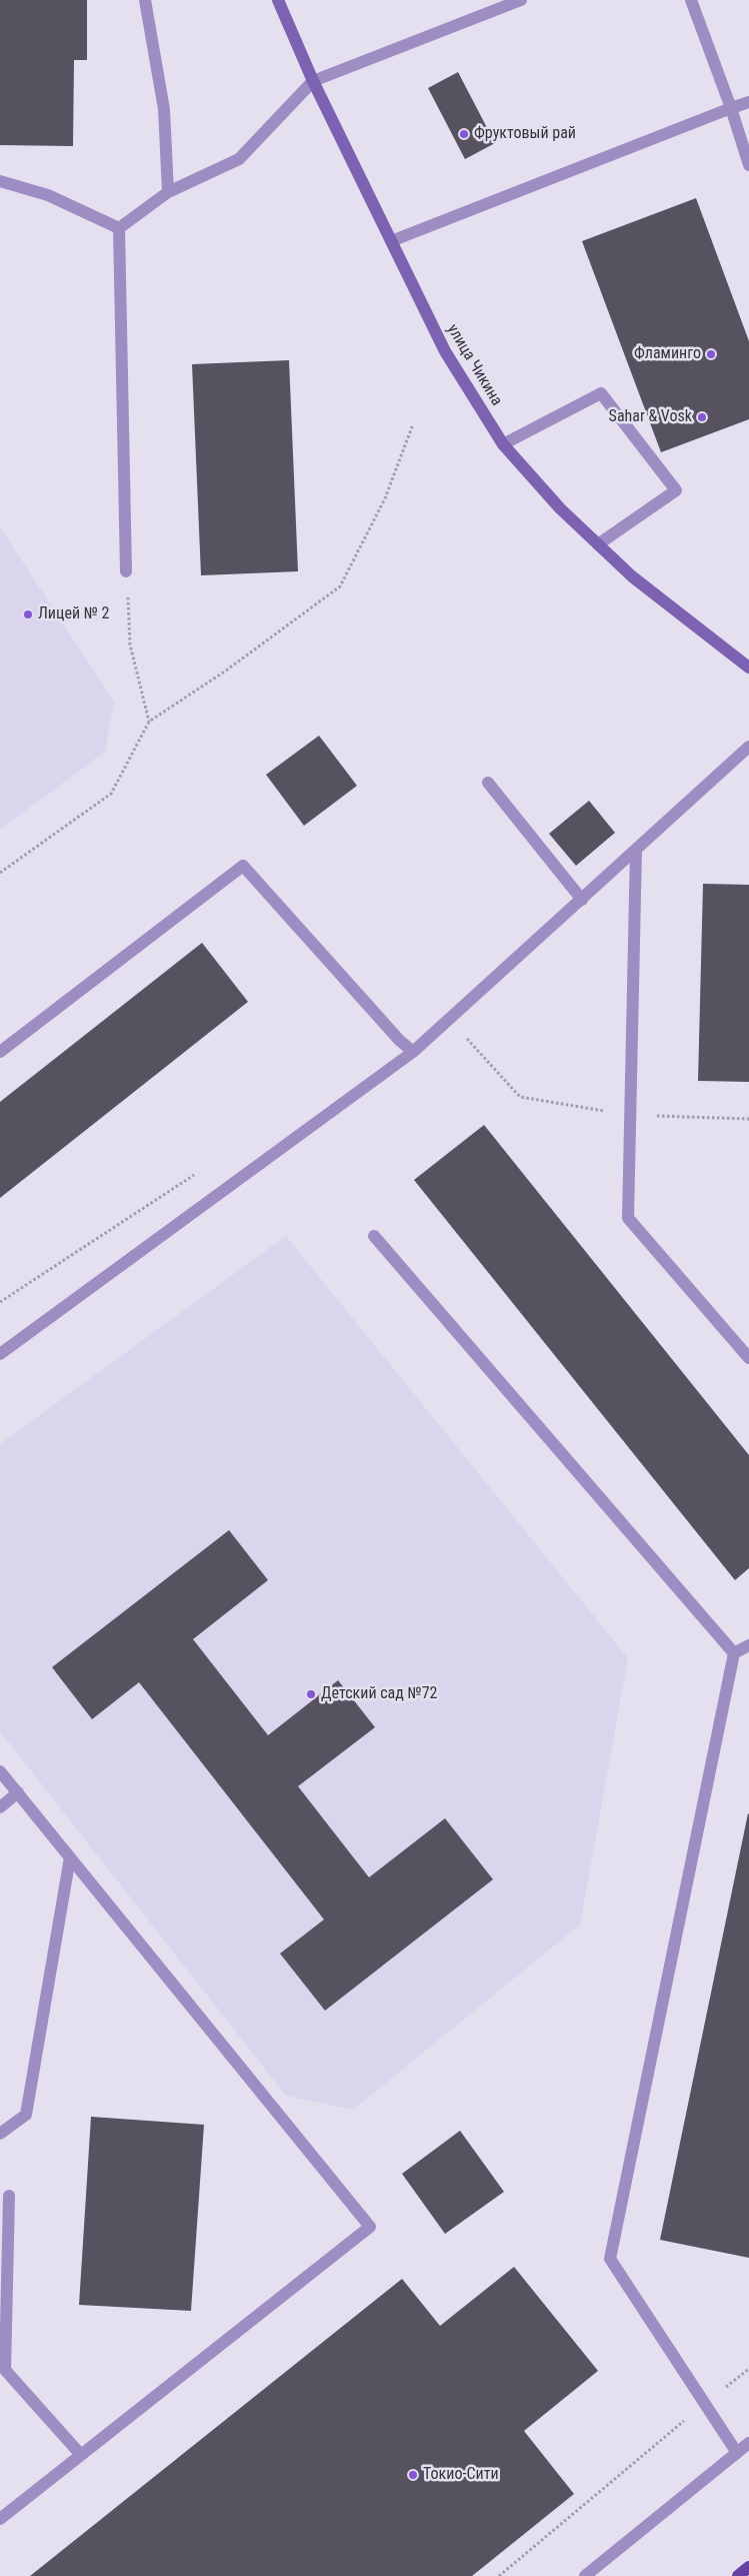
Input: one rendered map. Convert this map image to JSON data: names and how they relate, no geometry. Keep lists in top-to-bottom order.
{
  "streets": {
    "street": ["улица Чикина"]
  },
  "places": [
    "Фруктовый рай",
    "Фламинго",
    "Sahar & Vosk",
    "Лицей № 2",
    "Детский сад №72",
    "Токио-Сити"
  ]
}
